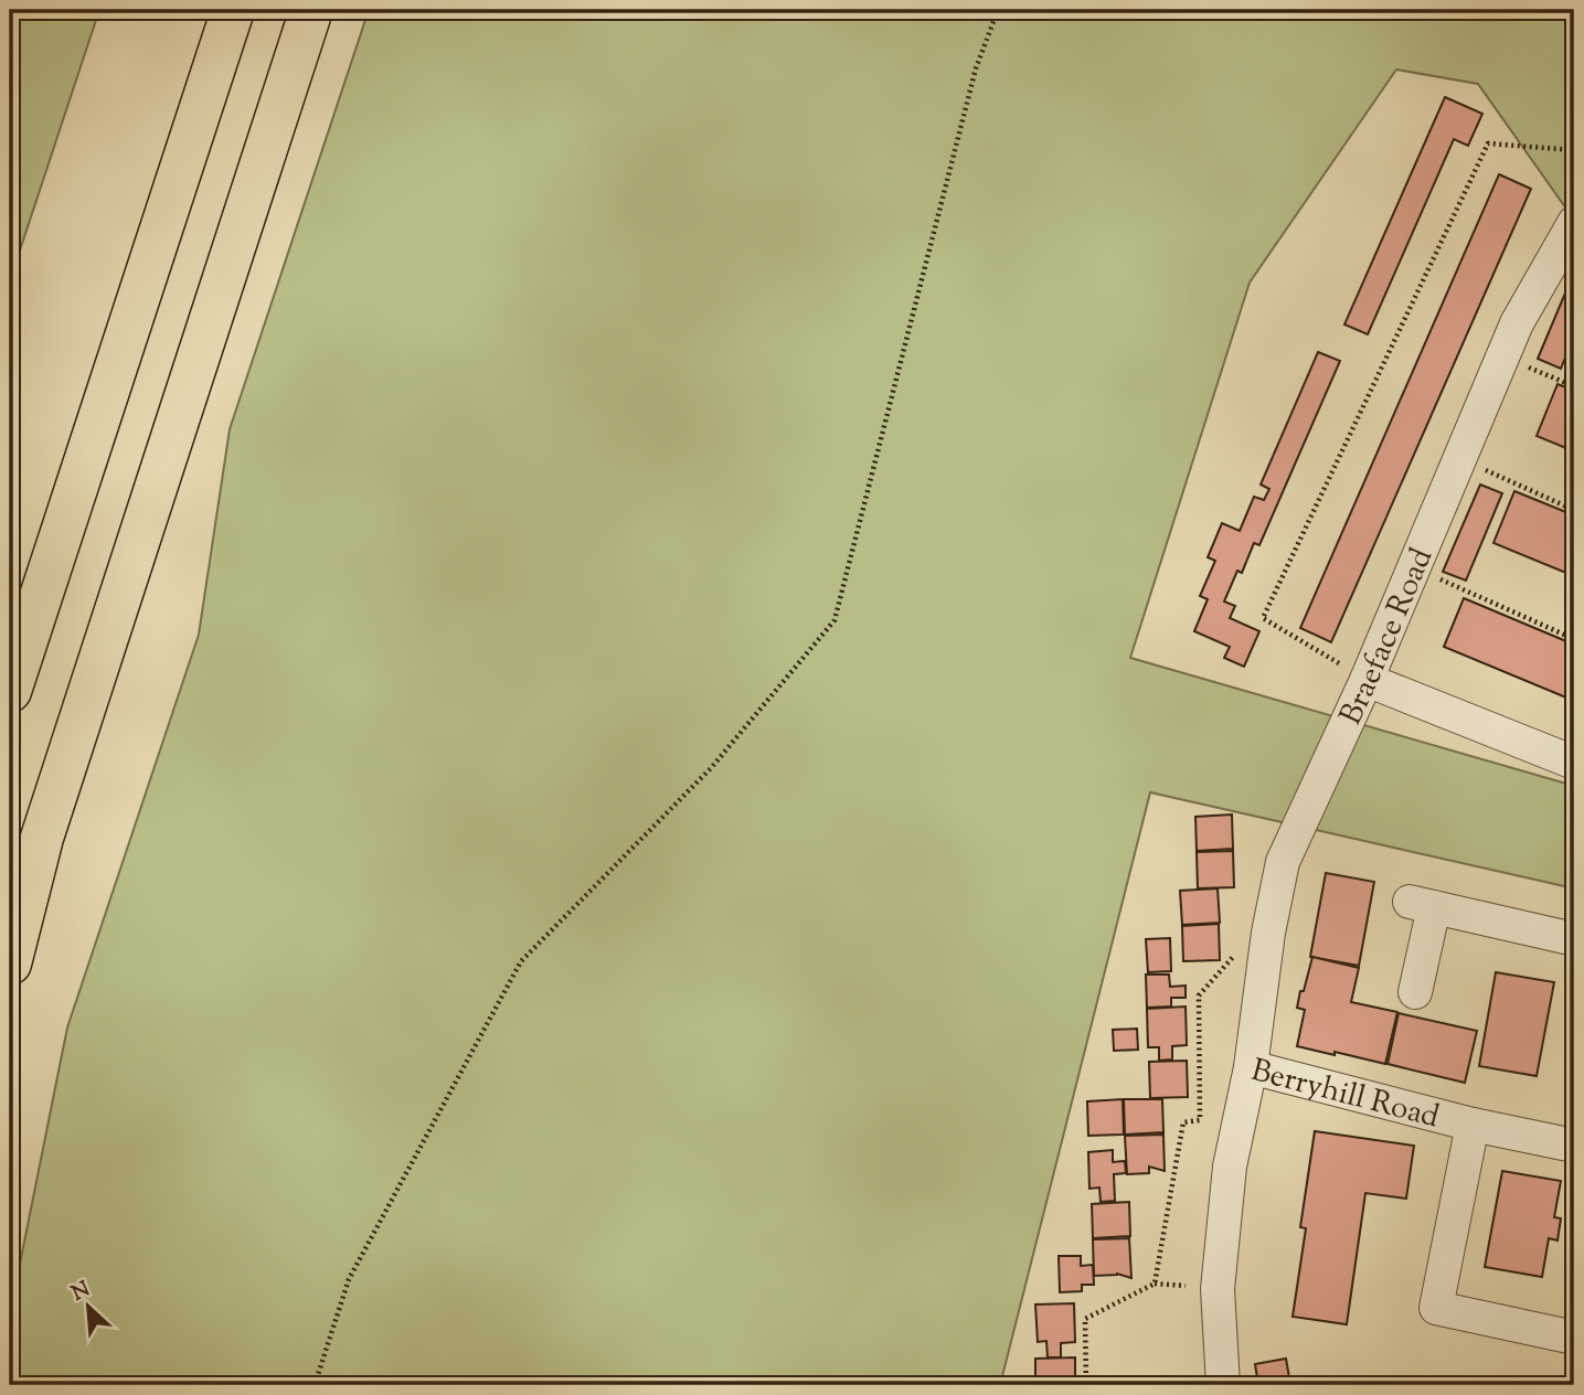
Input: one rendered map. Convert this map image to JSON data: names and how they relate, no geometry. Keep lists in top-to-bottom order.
{
  "streets": {
    "street": ["Braeface Road", "Berryhill Road"]
  },
  "crossings": [
    ["Braeface Road", "Berryhill Road"]
  ],
  "north": "top left"
}
